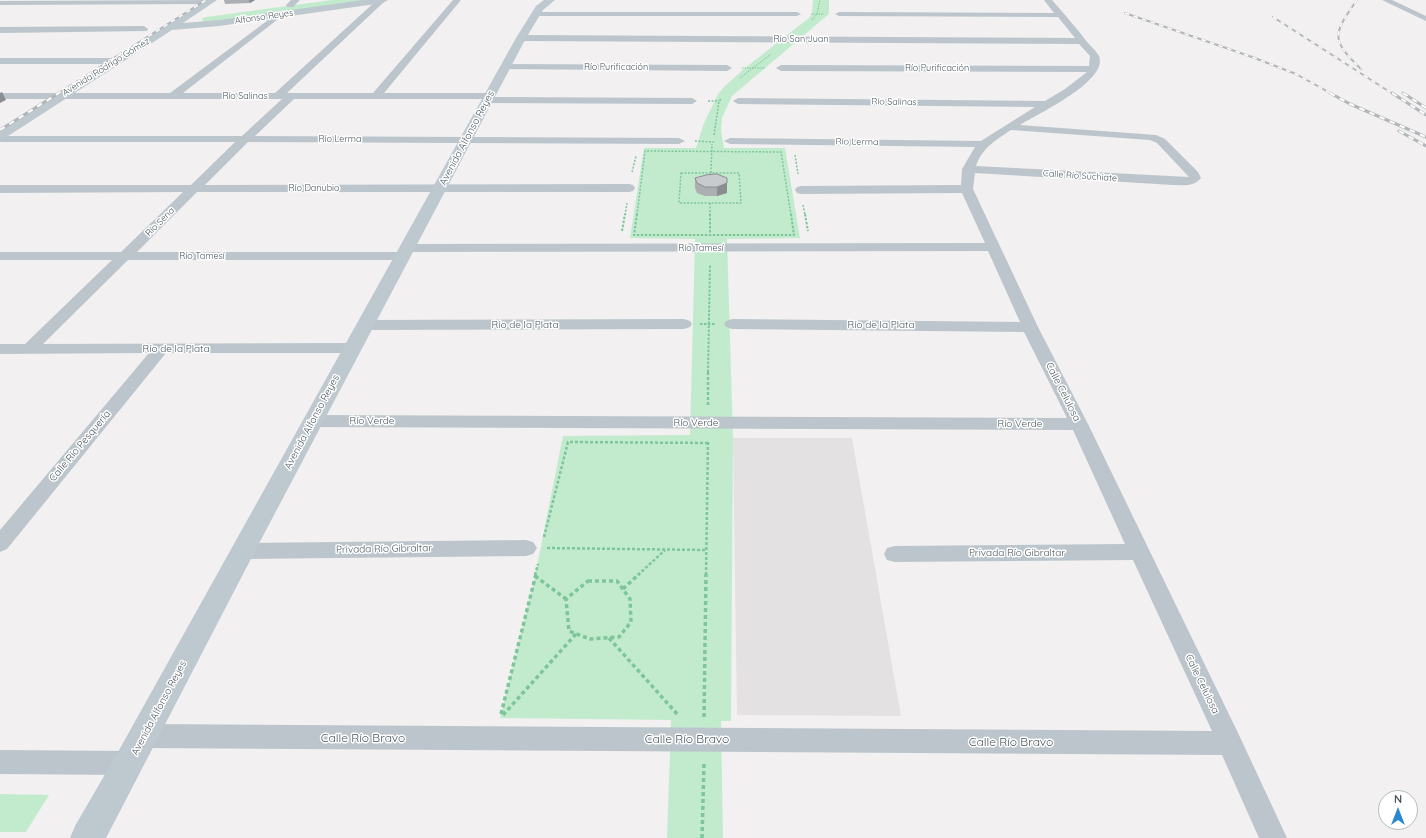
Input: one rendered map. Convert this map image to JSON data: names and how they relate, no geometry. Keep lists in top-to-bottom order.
{
  "streets": {
    "street": [
      "Alfonso Reyes",
      "Río San Juan",
      "Avenida Rodrigo Gómez",
      "Río Purificación",
      "Río Salinas",
      "Avenida Alfonso Reyes",
      "Río Lerma",
      "Calle Río Suchiate",
      "Río Danubio",
      "Río Sena",
      "Río Tamesí",
      "Río de la Plata",
      "Calle Celulosa",
      "Río Verde",
      "Calle Río Pesquería",
      "Privada Río Gibraltar",
      "Calle Río Bravo"
    ]
  },
  "crossings": [
    ["Alfonso Reyes", "Avenida Rodrigo Gómez"],
    ["Alfonso Reyes", "Río Sena"],
    ["Río San Juan", "Avenida Alfonso Reyes"],
    ["Avenida Rodrigo Gómez", "Río Salinas"],
    ["Río Purificación", "Avenida Alfonso Reyes"],
    ["Río Purificación", "Calle Celulosa"],
    ["Río Salinas", "Avenida Alfonso Reyes"],
    ["Río Salinas", "Río Sena"],
    ["Río Salinas", "Calle Celulosa"],
    ["Avenida Alfonso Reyes", "Río Lerma"],
    ["Avenida Alfonso Reyes", "Río Danubio"],
    ["Avenida Alfonso Reyes", "Río Tamesí"],
    ["Avenida Alfonso Reyes", "Río de la Plata"],
    ["Avenida Alfonso Reyes", "Río Verde"],
    ["Avenida Alfonso Reyes", "Privada Río Gibraltar"],
    ["Avenida Alfonso Reyes", "Calle Río Bravo"],
    ["Río Lerma", "Río Sena"],
    ["Río Lerma", "Calle Celulosa"],
    ["Calle Río Suchiate", "Calle Celulosa"],
    ["Río Danubio", "Río Sena"],
    ["Río Sena", "Río Tamesí"],
    ["Río Sena", "Río de la Plata"],
    ["Río Tamesí", "Calle Celulosa"],
    ["Río de la Plata", "Calle Celulosa"],
    ["Río de la Plata", "Calle Río Pesquería"],
    ["Calle Celulosa", "Río Verde"],
    ["Calle Celulosa", "Privada Río Gibraltar"],
    ["Calle Celulosa", "Calle Río Bravo"]
  ],
  "north": "top"
}
